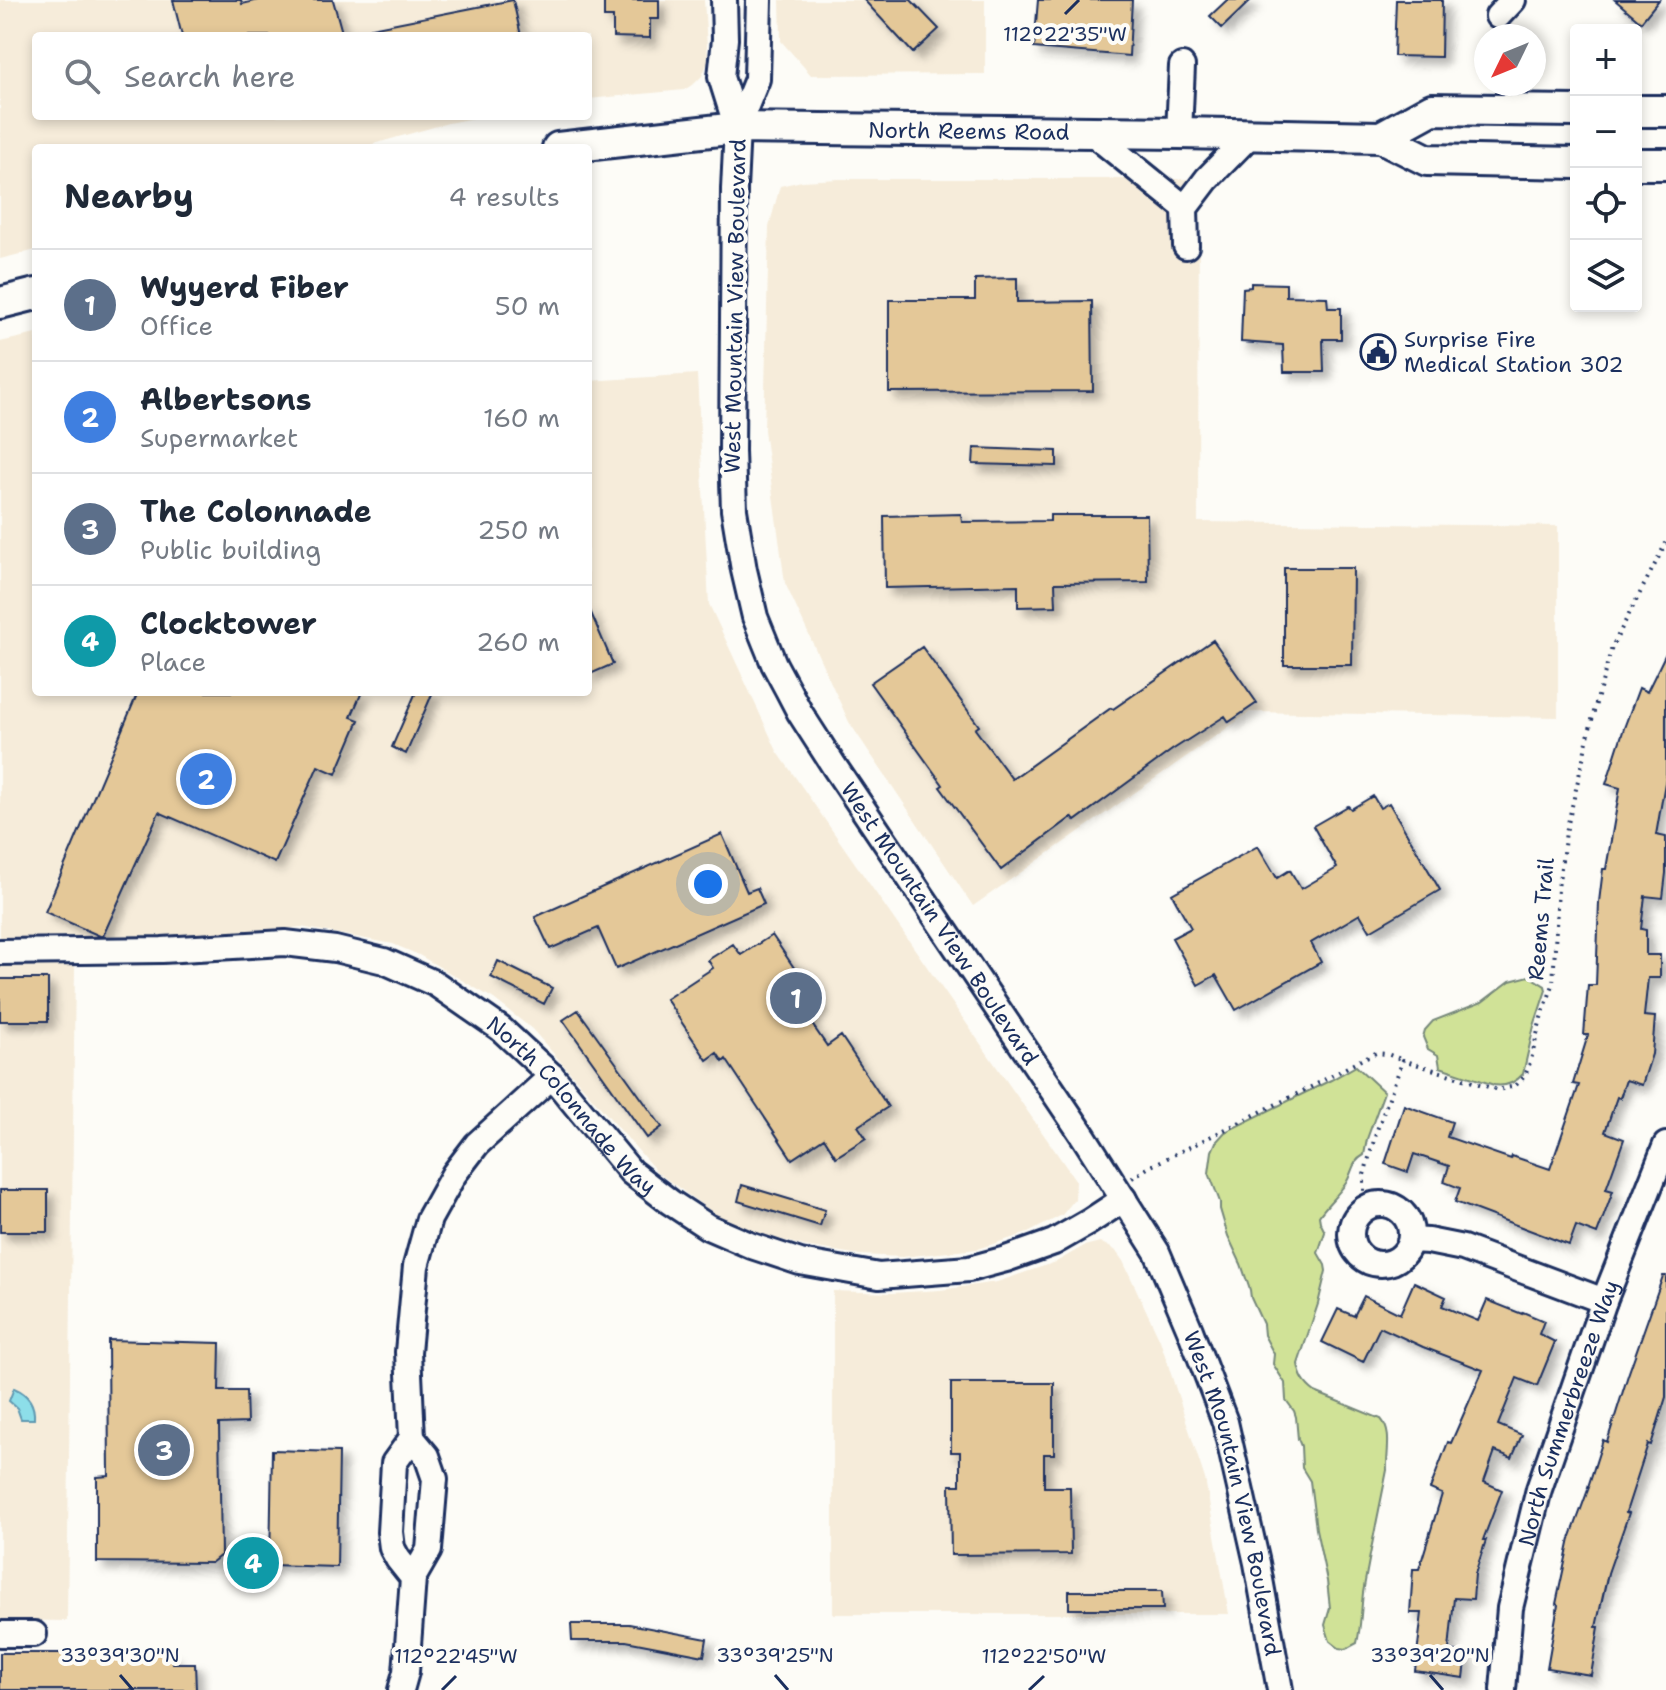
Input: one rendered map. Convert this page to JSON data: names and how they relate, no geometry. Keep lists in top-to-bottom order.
{
  "streets": {
    "main road": ["North Reems Road"],
    "street": ["West Mountain View Boulevard", "North Colonnade Way", "North Summerbreeze Way"],
    "path": ["Reems Trail"]
  },
  "crossings": [
    ["North Reems Road", "West Mountain View Boulevard"],
    ["West Mountain View Boulevard", "Reems Trail"],
    ["West Mountain View Boulevard", "North Colonnade Way"],
    ["Reems Trail", "North Colonnade Way"]
  ],
  "places": {
    "public building": ["Surprise Fire Medical Station 302"]
  },
  "north": "bottom left",
  "page": {
    "map_buttons": ["+", "−"],
    "search": "Search here",
    "heading": ["Nearby", "4 results"],
    "list": [
      {
        "mark": "1",
        "name": "Wyyerd Fiber",
        "note": "Office",
        "value": "50 m"
      },
      {
        "mark": "2",
        "name": "Albertsons",
        "note": "Supermarket",
        "value": "160 m"
      },
      {
        "mark": "3",
        "name": "The Colonnade",
        "note": "Public building",
        "value": "250 m"
      },
      {
        "mark": "4",
        "name": "Clocktower",
        "note": "Place",
        "value": "260 m"
      }
    ],
    "pins": [
      "2",
      "1",
      "3",
      "4"
    ]
  },
  "coordinates": [
    "112°22'35\"W",
    "33°39'30\"N",
    "33°39'25\"N",
    "33°39'20\"N",
    "112°22'45\"W",
    "112°22'50\"W"
  ]
}
